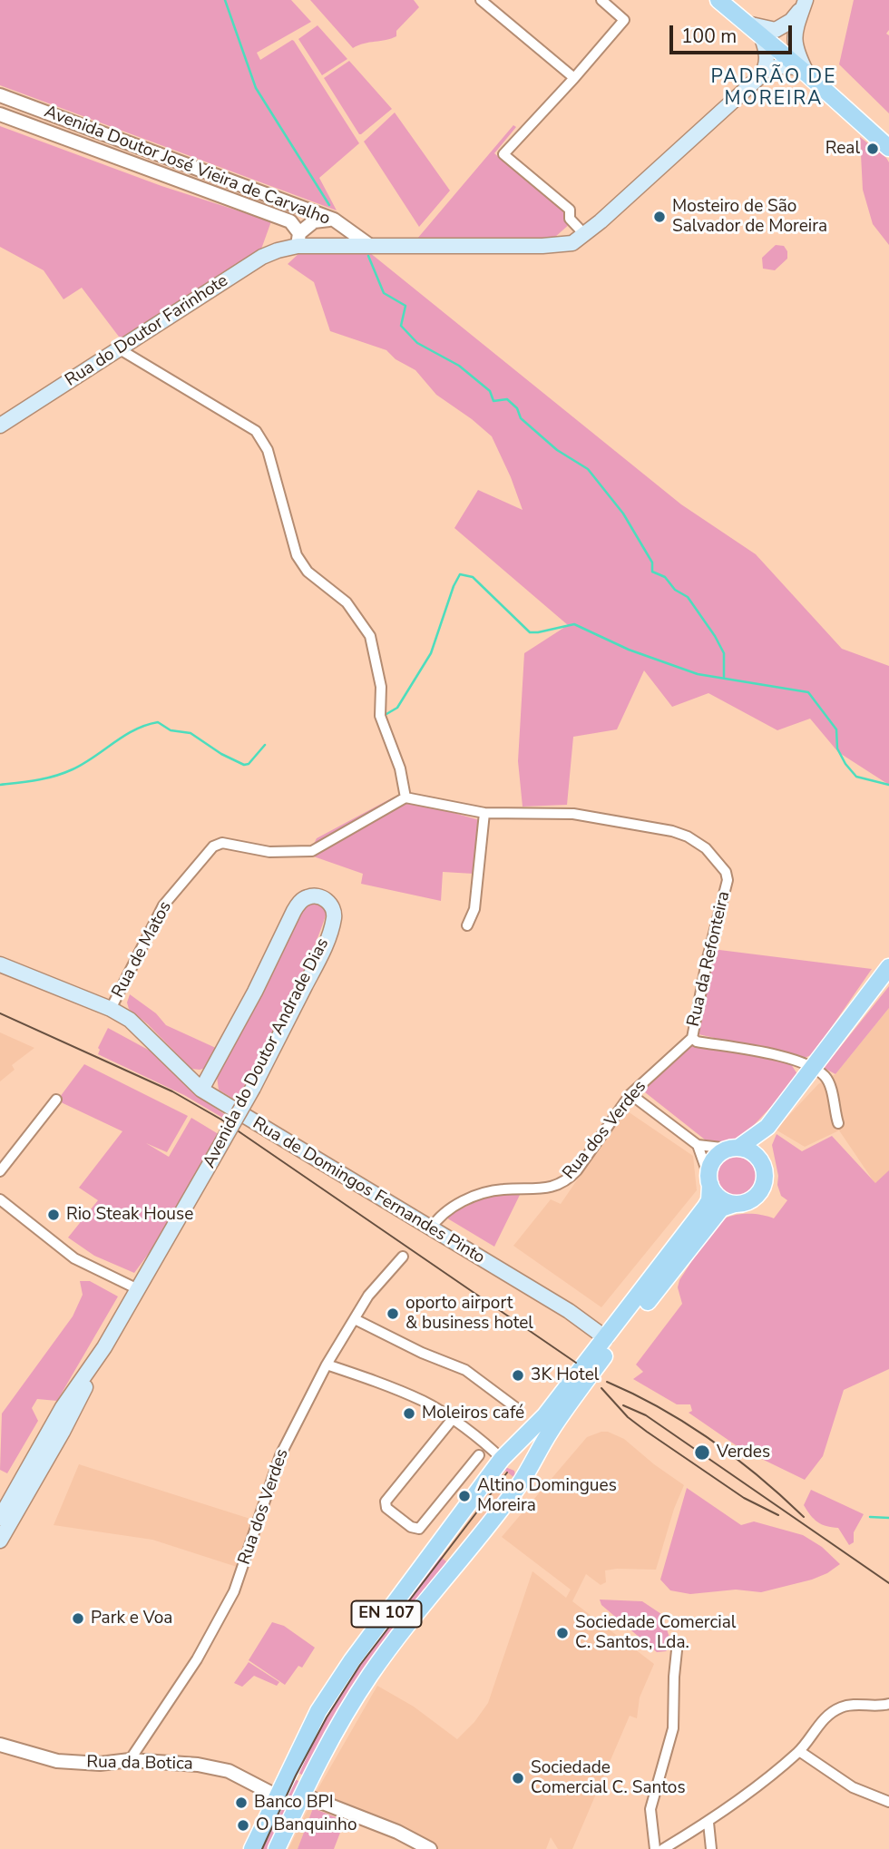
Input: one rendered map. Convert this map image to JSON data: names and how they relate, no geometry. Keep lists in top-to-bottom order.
{
  "streets": {
    "main road": [
      "Rua do Doutor Farinhote",
      "Avenida do Doutor Andrade Dias",
      "Rua de Domingos Fernandes Pinto",
      "EN 107"
    ],
    "street": [
      "Avenida Doutor José Vieira de Carvalho",
      "Rua de Matos",
      "Rua da Refonteira",
      "Rua dos Verdes",
      "Rua da Botica"
    ]
  },
  "crossings": [
    ["Avenida Doutor José Vieira de Carvalho", "Rua do Doutor Farinhote"],
    ["Rua de Matos", "Rua da Refonteira"],
    ["Rua de Matos", "Rua de Domingos Fernandes Pinto"],
    ["Rua da Refonteira", "Rua dos Verdes"],
    ["Avenida do Doutor Andrade Dias", "Rua de Domingos Fernandes Pinto"],
    ["Rua dos Verdes", "Rua de Domingos Fernandes Pinto"],
    ["Rua dos Verdes", "Rua da Botica"],
    ["Rua de Domingos Fernandes Pinto", "EN 107"],
    ["EN 107", "Rua da Botica"]
  ],
  "districts": ["PADRÃO DE MOREIRA"],
  "places": [
    "Real",
    "Mosteiro de São Salvador de Moreira",
    "Rio Steak House",
    "oporto airport & business hotel",
    "3K Hotel",
    "Moleiros café",
    "Verdes",
    "Altino Domingues Moreira",
    "Park e Voa",
    "Sociedade Comercial C. Santos, Lda.",
    "Sociedade Comercial C. Santos",
    "Banco BPI",
    "O Banquinho"
  ],
  "scale_bar": "100 m"
}
